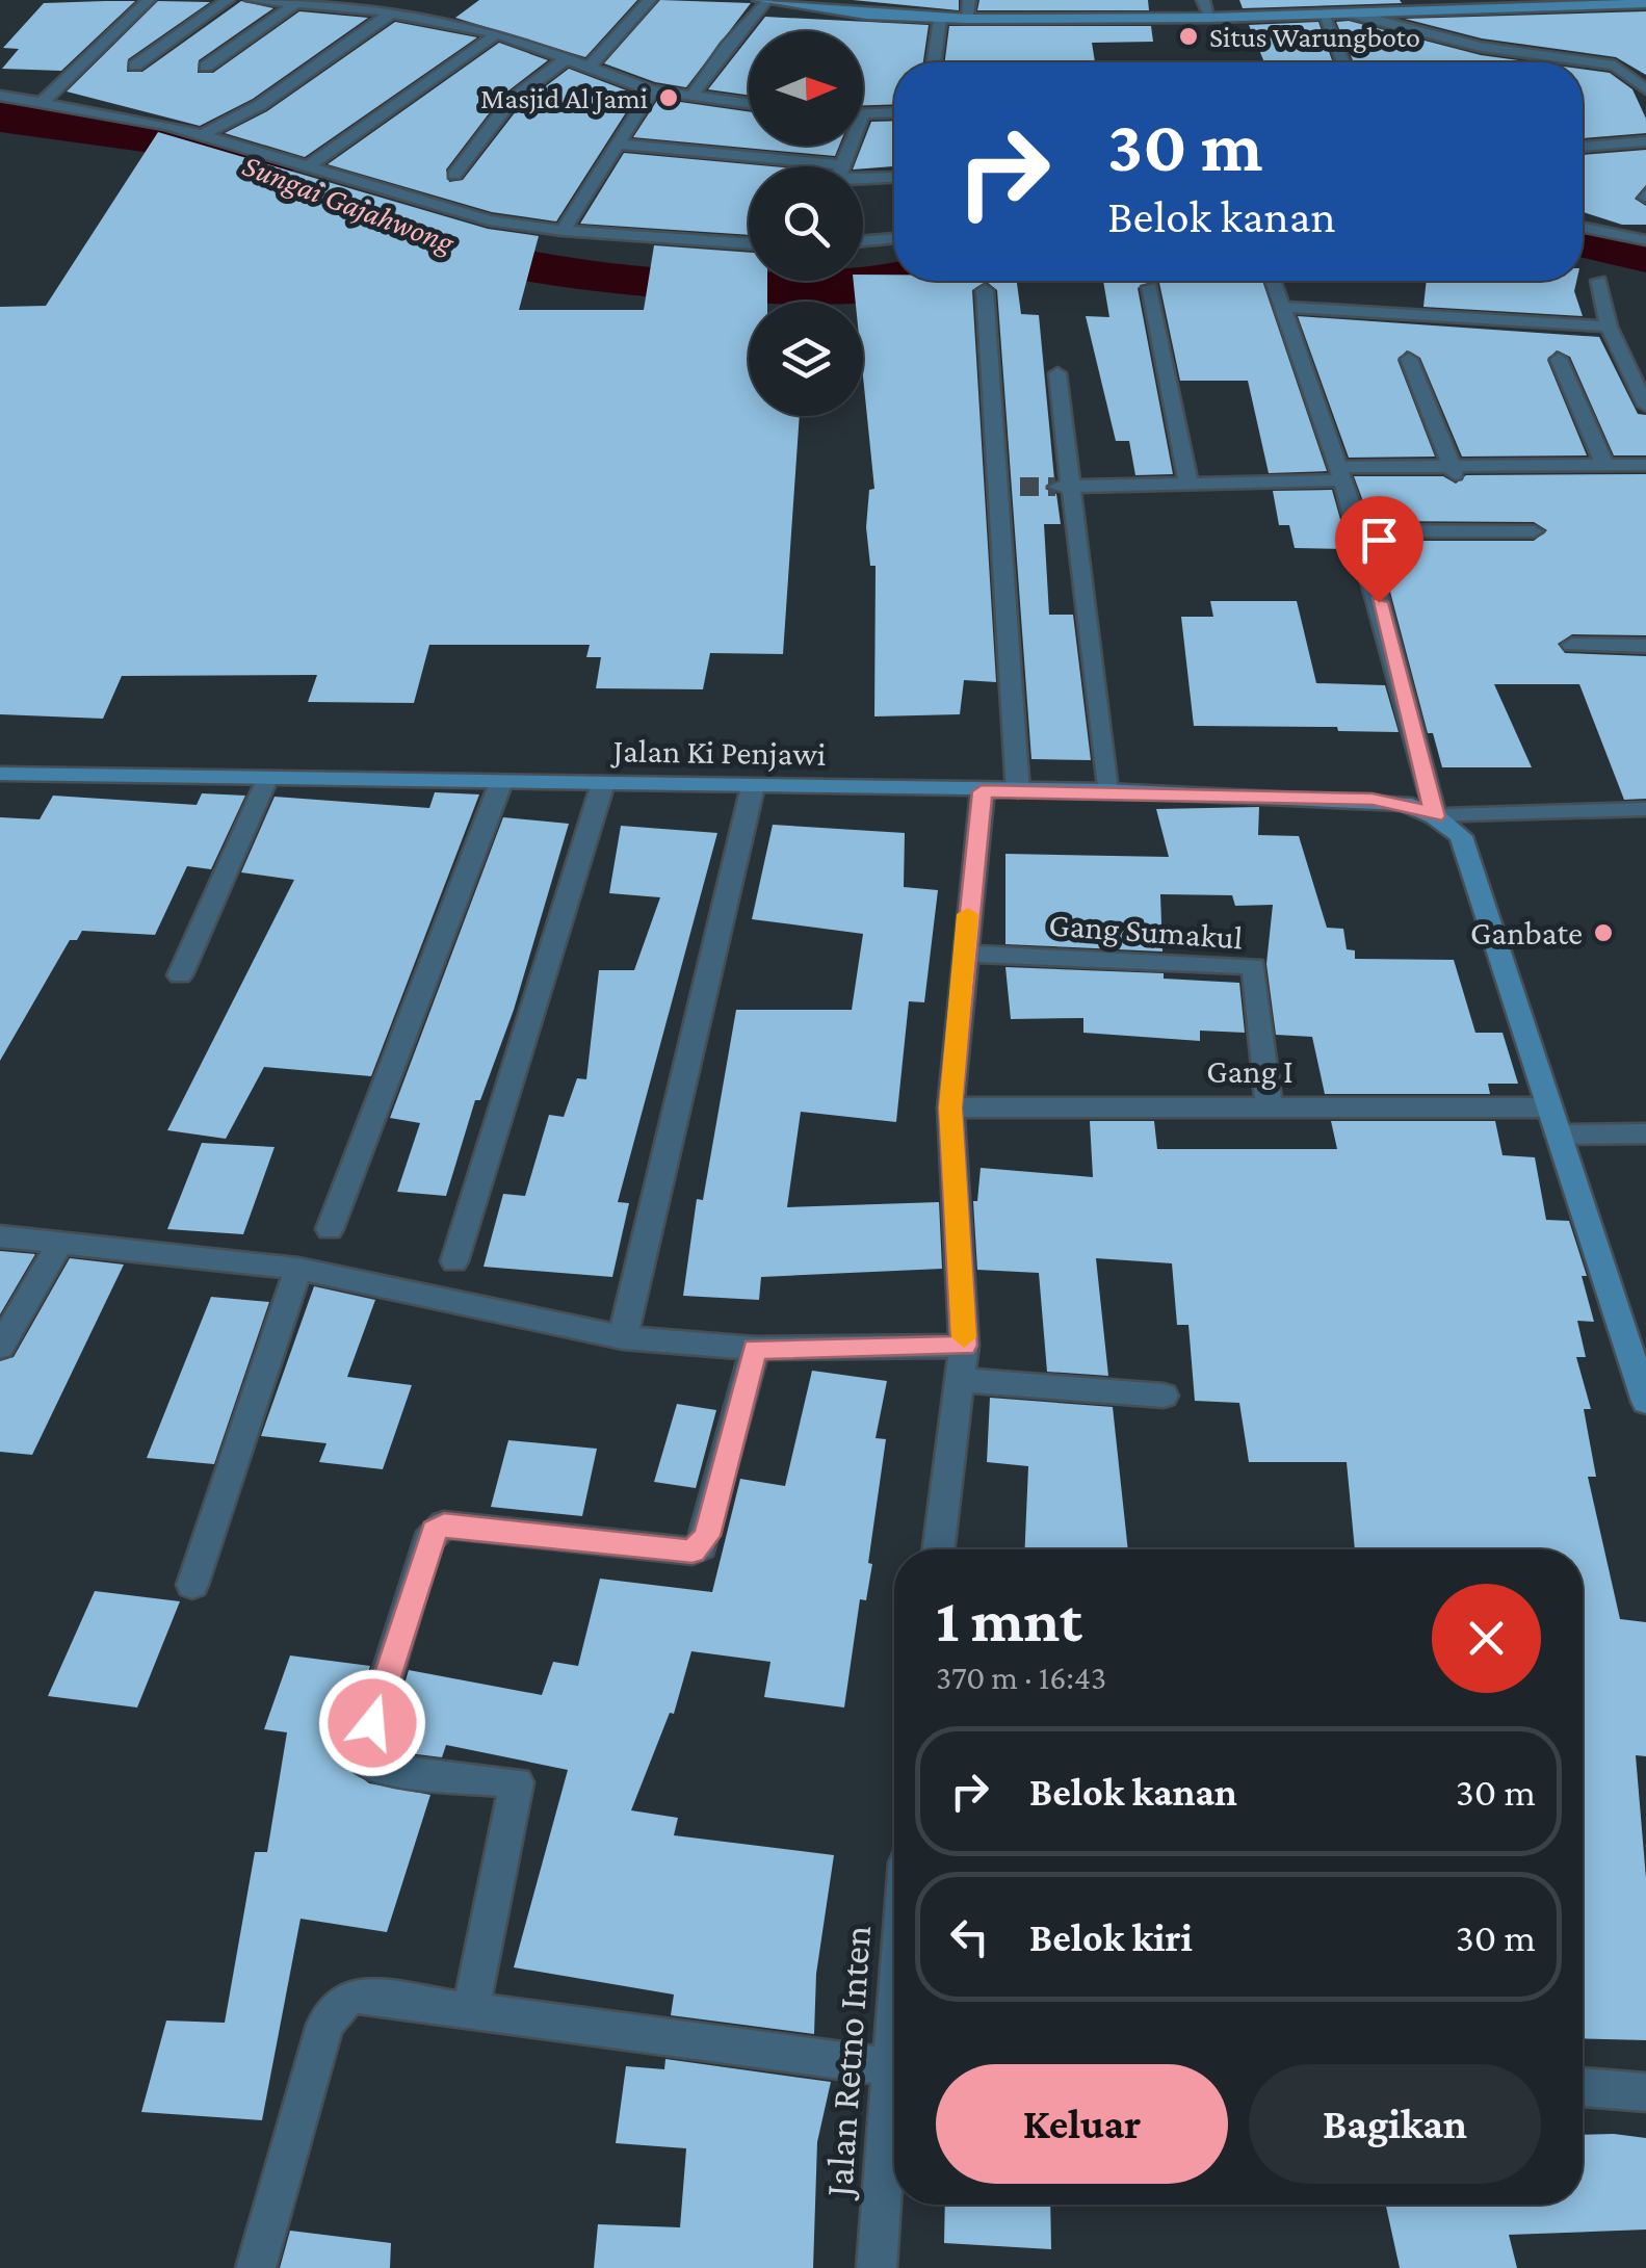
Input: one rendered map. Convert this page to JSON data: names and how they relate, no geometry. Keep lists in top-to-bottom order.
{
  "streets": {
    "main road": ["Jalan Ki Penjawi"],
    "street": ["Gang Sumakul", "Gang I", "Jalan Retno Inten"]
  },
  "crossings": [
    ["Gang Sumakul", "Gang I"]
  ],
  "water": ["Sungai Gajahwong"],
  "places": ["Situs Warungboto", "Masjid Al Jami", "Ganbate"],
  "north": "right",
  "page": {
    "turn": ["30 m", "Belok kanan"],
    "heading": ["1 mnt", "370 m · 16:43"],
    "list": [
      {
        "name": "Belok kanan",
        "value": "30 m"
      },
      {
        "name": "Belok kiri",
        "value": "30 m"
      }
    ],
    "buttons": ["Keluar", "Bagikan"]
  }
}
